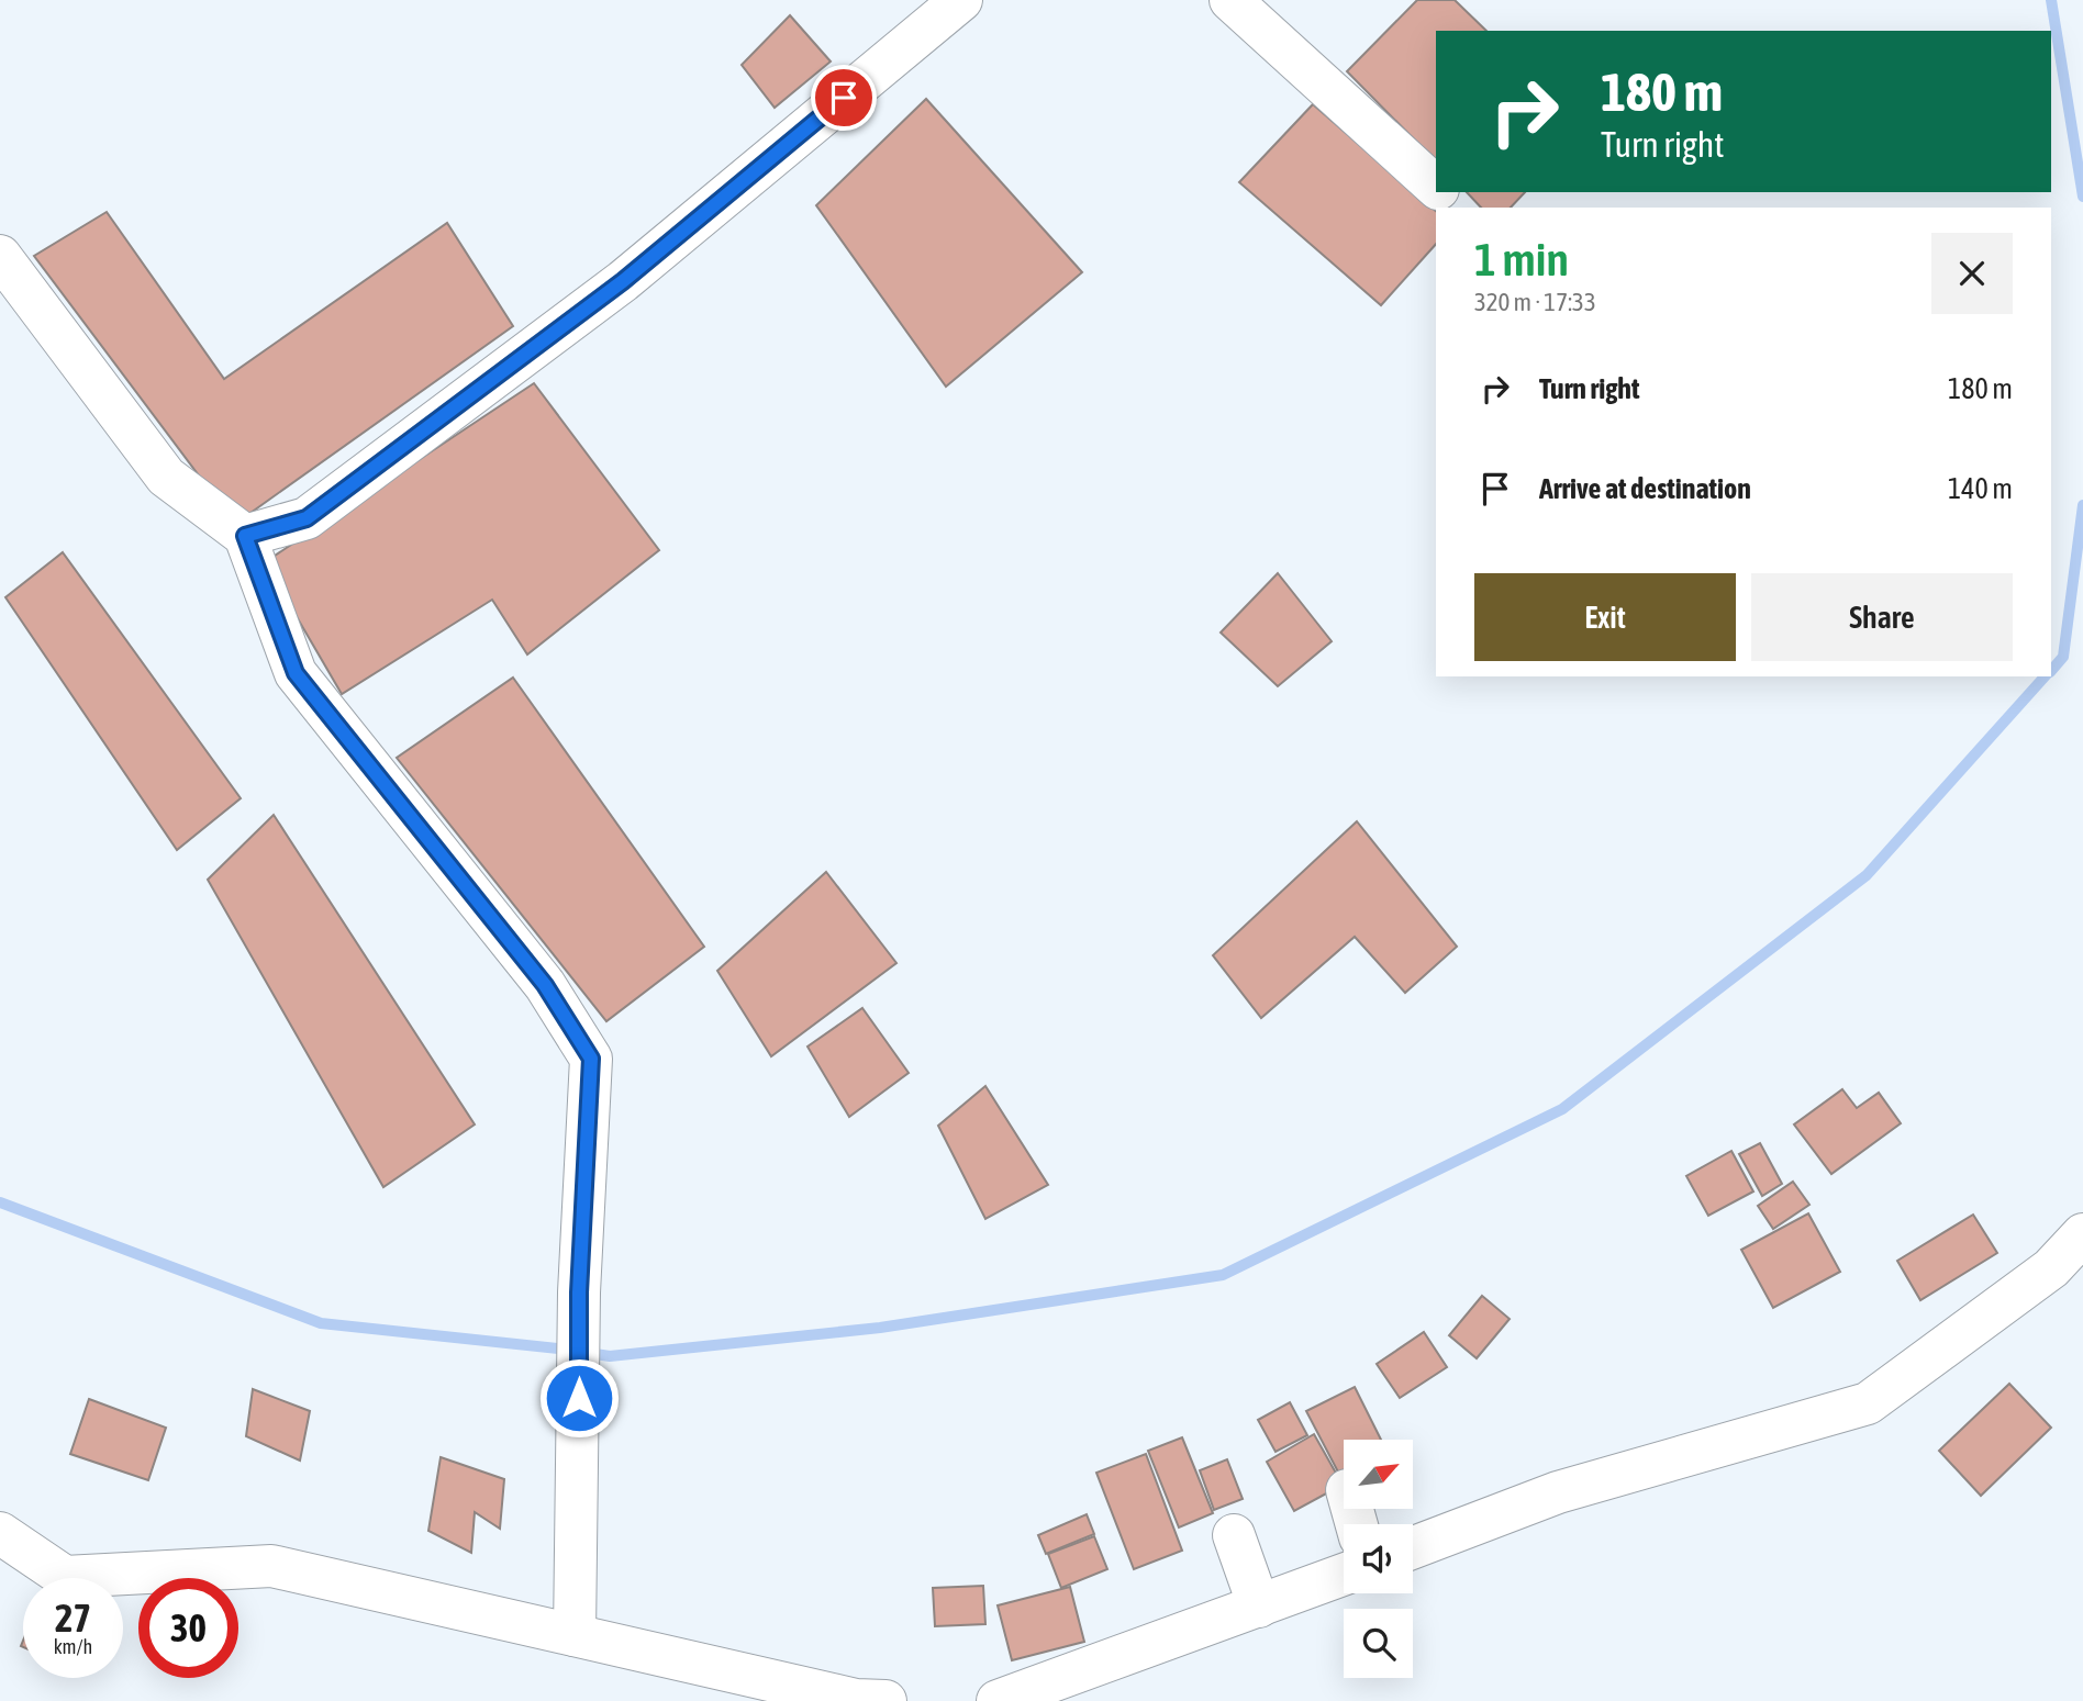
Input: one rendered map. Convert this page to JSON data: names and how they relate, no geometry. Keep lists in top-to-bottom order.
{
  "north": "top right",
  "page": {
    "turn": ["180 m", "Turn right"],
    "heading": ["1 min", "320 m · 17:33"],
    "list": [
      {
        "name": "Turn right",
        "value": "180 m"
      },
      {
        "name": "Arrive at destination",
        "value": "140 m"
      }
    ],
    "buttons": ["Exit", "Share"],
    "speed": "27 km/h",
    "limit": "30"
  }
}
